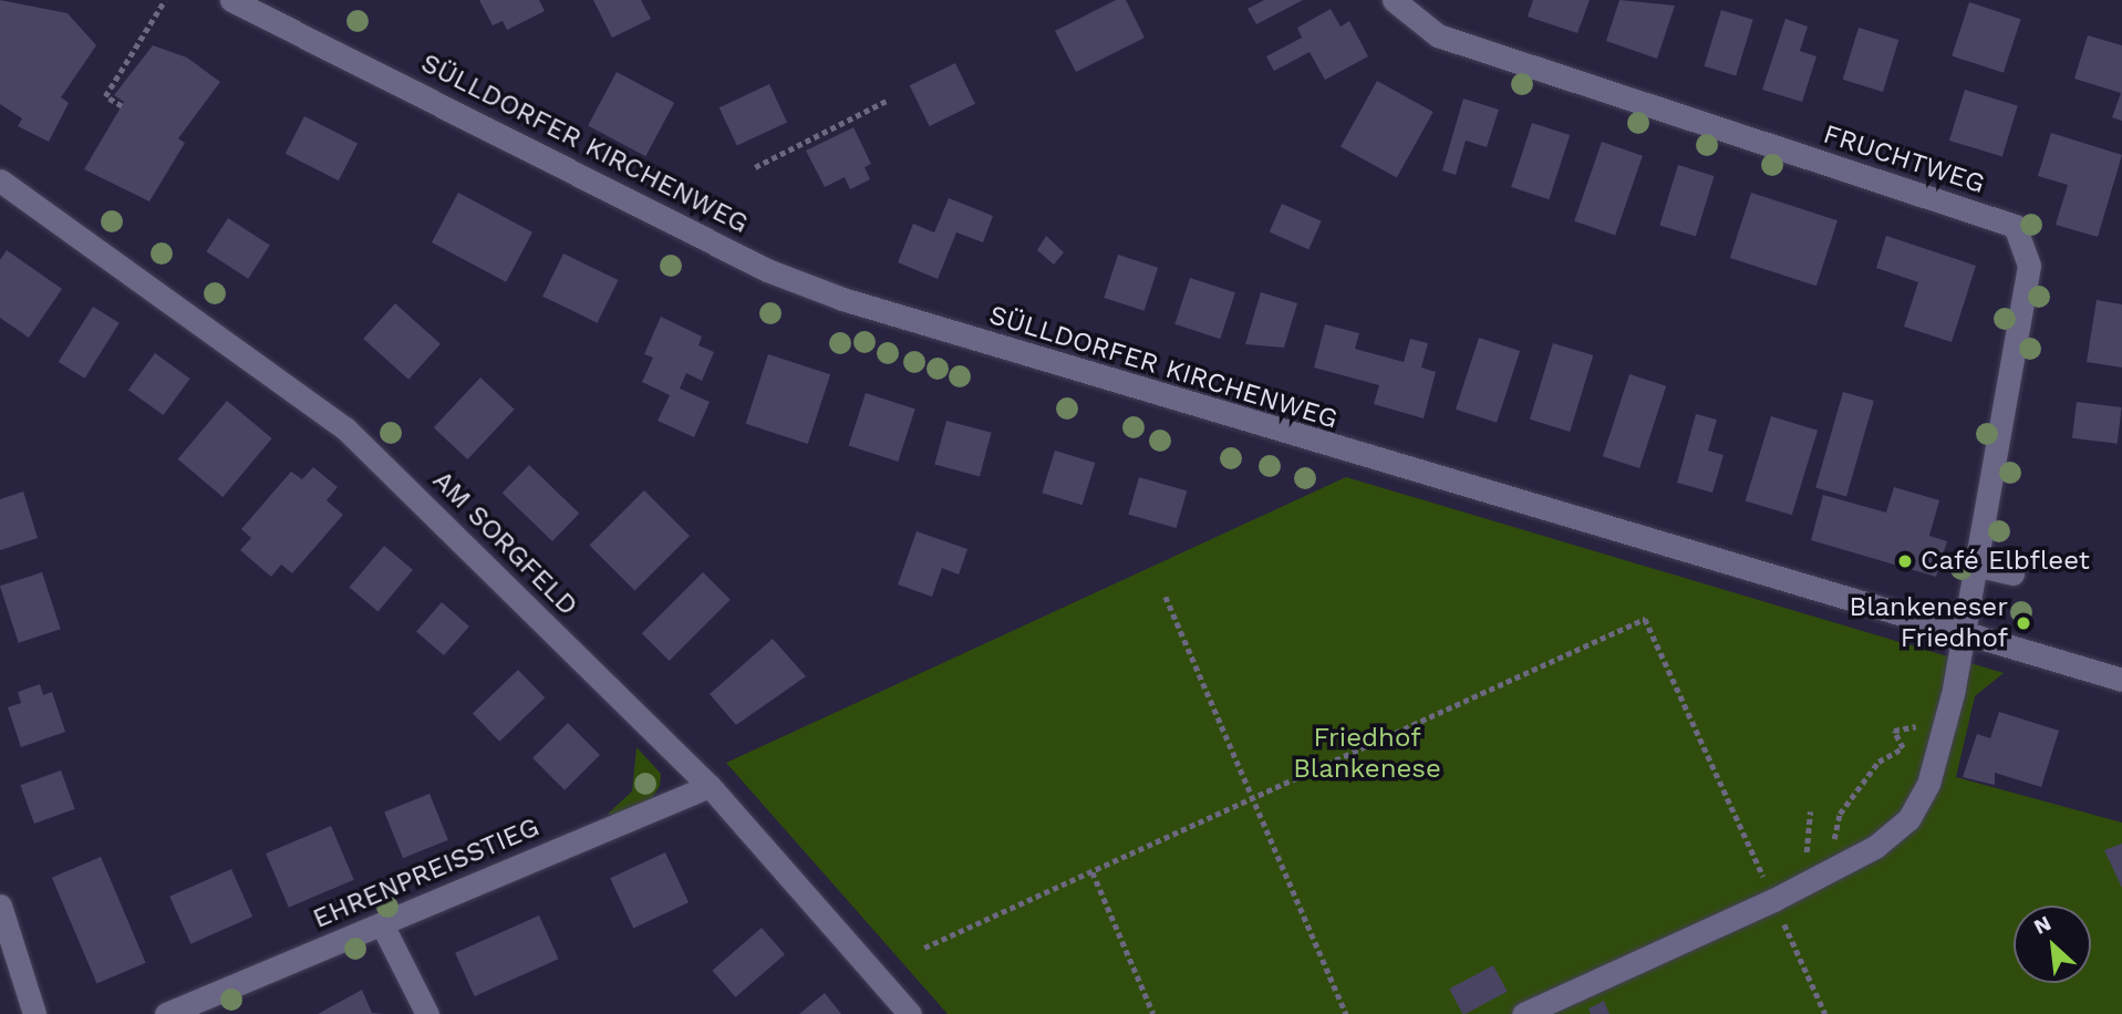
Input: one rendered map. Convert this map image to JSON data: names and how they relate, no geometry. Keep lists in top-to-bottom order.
{
  "streets": {
    "street": [
      "SÜLLDORFER KIRCHENWEG",
      "FRUCHTWEG",
      "AM SORGFELD",
      "EHRENPREISSTIEG"
    ]
  },
  "crossings": [
    ["SÜLLDORFER KIRCHENWEG", "FRUCHTWEG"],
    ["AM SORGFELD", "EHRENPREISSTIEG"]
  ],
  "parks": ["Friedhof Blankenese"],
  "places": ["Café Elbfleet", "Blankeneser Friedhof"],
  "north": "top left"
}
